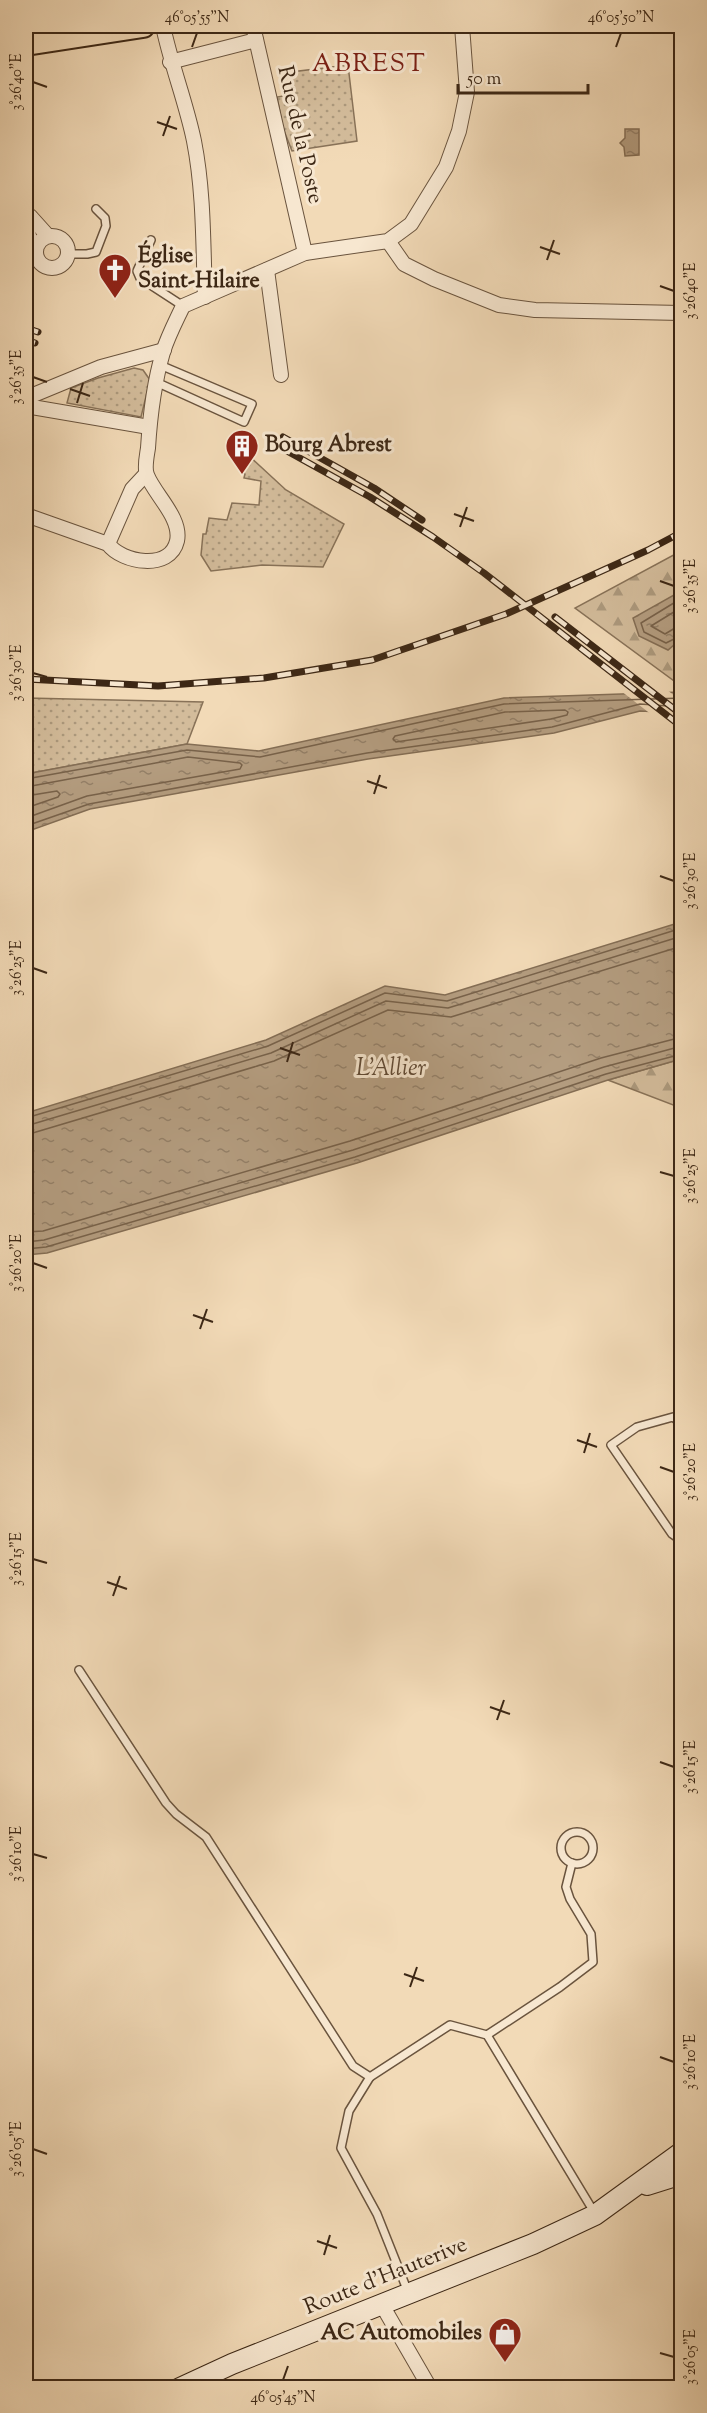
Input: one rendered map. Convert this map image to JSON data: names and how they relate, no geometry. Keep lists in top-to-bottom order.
{
  "streets": {
    "main road": ["Route d'Hauterive"],
    "street": ["Rue de la Poste"]
  },
  "districts": ["ABREST"],
  "water": ["L'Allier"],
  "places": {
    "church": ["Église Saint-Hilaire"],
    "building": ["Bourg Abrest"],
    "shop": ["AC Automobiles"]
  },
  "scale_bar": "50 m",
  "coordinates": [
    "46°05'55\"N",
    "46°05'50\"N",
    "3°26'40\"E",
    "3°26'35\"E",
    "3°26'30\"E",
    "3°26'25\"E",
    "3°26'20\"E",
    "3°26'15\"E",
    "3°26'10\"E",
    "3°26'05\"E",
    "46°05'45\"N"
  ]
}
